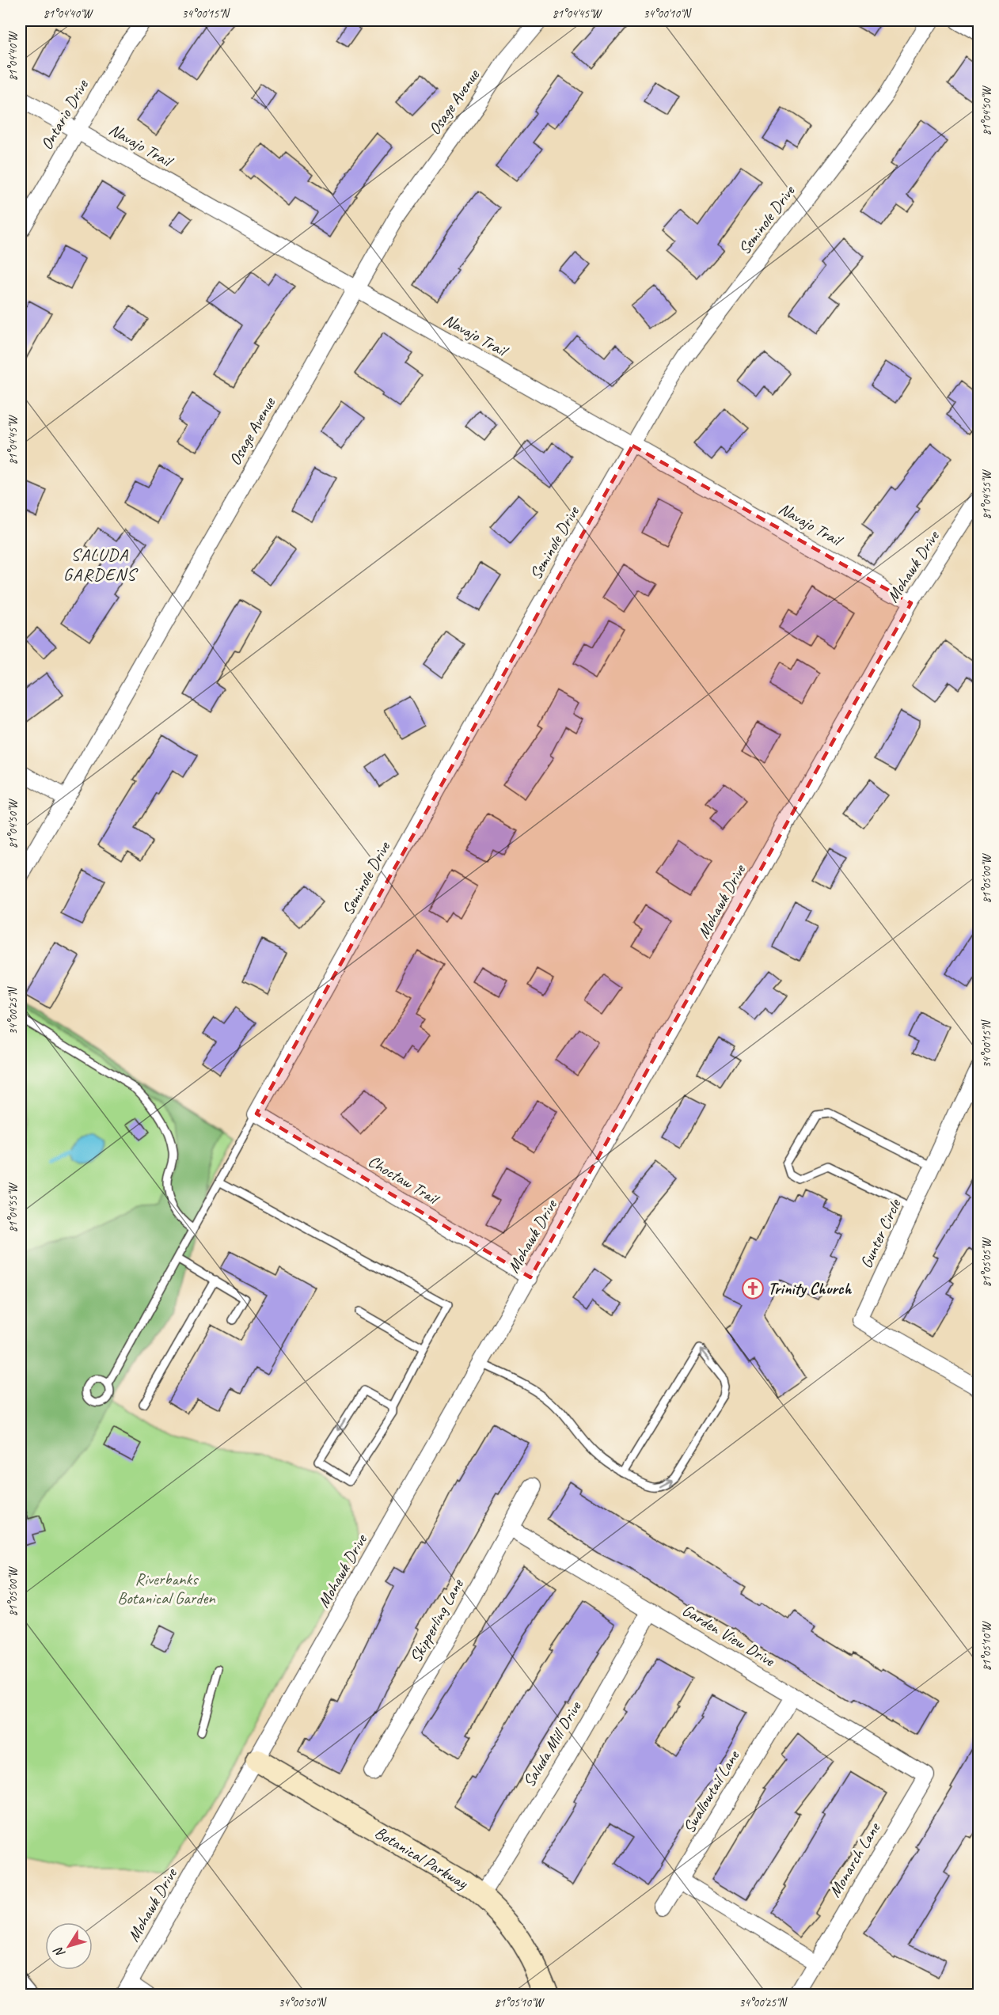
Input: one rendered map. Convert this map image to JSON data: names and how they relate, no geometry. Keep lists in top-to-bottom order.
{
  "streets": {
    "street": [
      "Osage Avenue",
      "Ontario Drive",
      "Navajo Trail",
      "Seminole Drive",
      "Mohawk Drive",
      "Choctaw Trail",
      "Gunter Circle",
      "Skipperling Lane",
      "Garden View Drive",
      "Saluda Mill Drive",
      "Swallowtail Lane",
      "Botanical Parkway",
      "Monarch Lane"
    ]
  },
  "crossings": [
    ["Osage Avenue", "Navajo Trail"],
    ["Ontario Drive", "Navajo Trail"],
    ["Navajo Trail", "Seminole Drive"],
    ["Navajo Trail", "Mohawk Drive"],
    ["Seminole Drive", "Choctaw Trail"],
    ["Mohawk Drive", "Choctaw Trail"],
    ["Mohawk Drive", "Botanical Parkway"],
    ["Skipperling Lane", "Garden View Drive"],
    ["Garden View Drive", "Saluda Mill Drive"],
    ["Garden View Drive", "Swallowtail Lane"],
    ["Garden View Drive", "Monarch Lane"],
    ["Saluda Mill Drive", "Botanical Parkway"]
  ],
  "districts": ["SALUDA GARDENS"],
  "parks": ["Riverbanks Botanical Garden"],
  "places": {
    "church": ["Trinity Church"]
  },
  "north": "bottom left",
  "coordinates": [
    "81°04'40\"W",
    "34°00'15\"N",
    "81°04'45\"W",
    "34°00'10\"N",
    "81°04'50\"W",
    "81°04'55\"W",
    "81°05'00\"W",
    "34°00'25\"N",
    "81°05'05\"W",
    "81°05'10\"W",
    "34°00'30\"N"
  ]
}
